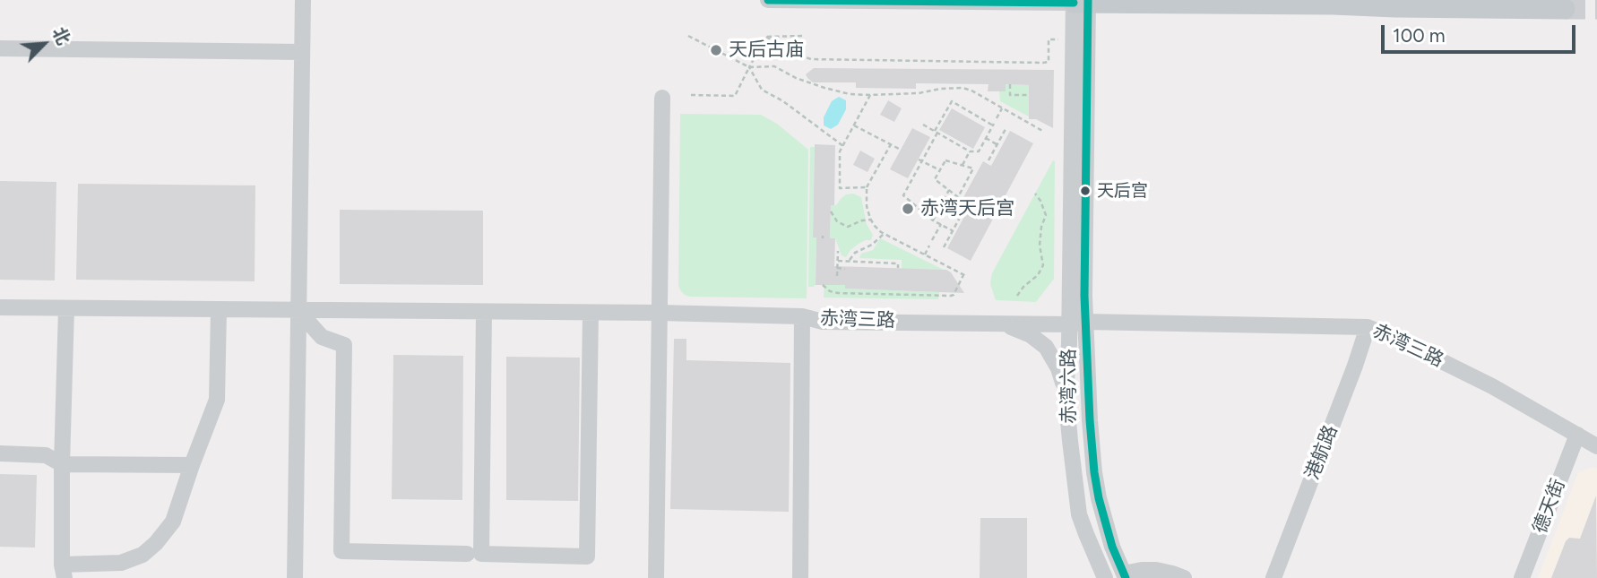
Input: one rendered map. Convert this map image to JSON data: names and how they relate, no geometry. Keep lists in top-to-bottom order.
{
  "streets": {
    "street": [
      "赤湾三路",
      "赤湾六路",
      "港航路",
      "德天街"
    ]
  },
  "crossings": [
    ["赤湾三路", "赤湾六路"],
    ["赤湾三路", "港航路"],
    ["赤湾三路", "德天街"]
  ],
  "places": ["天后古庙", "天后宫", "赤湾天后宫"],
  "scale_bar": "100 m",
  "north": "top right"
}
